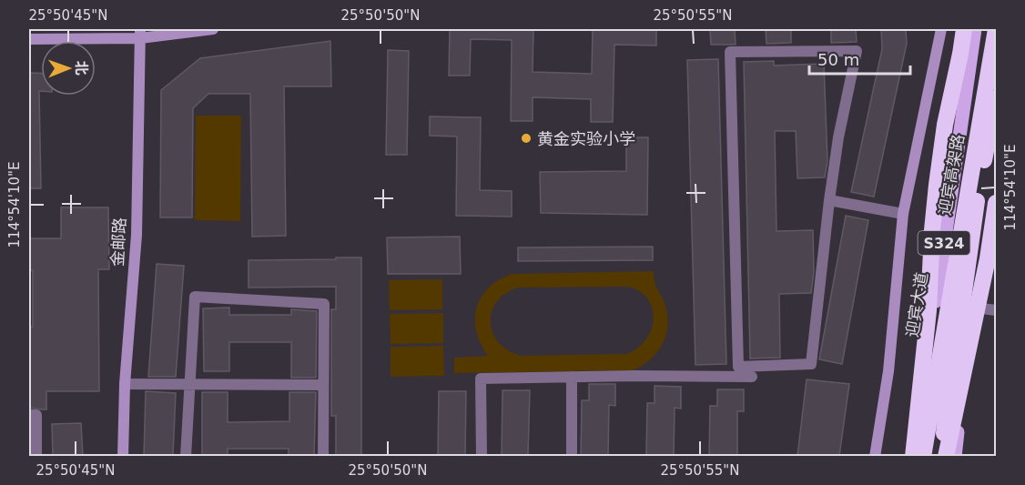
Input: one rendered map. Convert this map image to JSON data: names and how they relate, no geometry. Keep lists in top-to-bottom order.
{
  "streets": {
    "highway": ["迎宾高架路"],
    "main road": ["S324", "迎宾大道"],
    "street": ["金邮路"]
  },
  "places": ["黄金实验小学"],
  "scale_bar": "50 m",
  "north": "right",
  "coordinates": [
    "25°50'45\"N",
    "25°50'50\"N",
    "25°50'55\"N",
    "114°54'10\"E"
  ]
}
